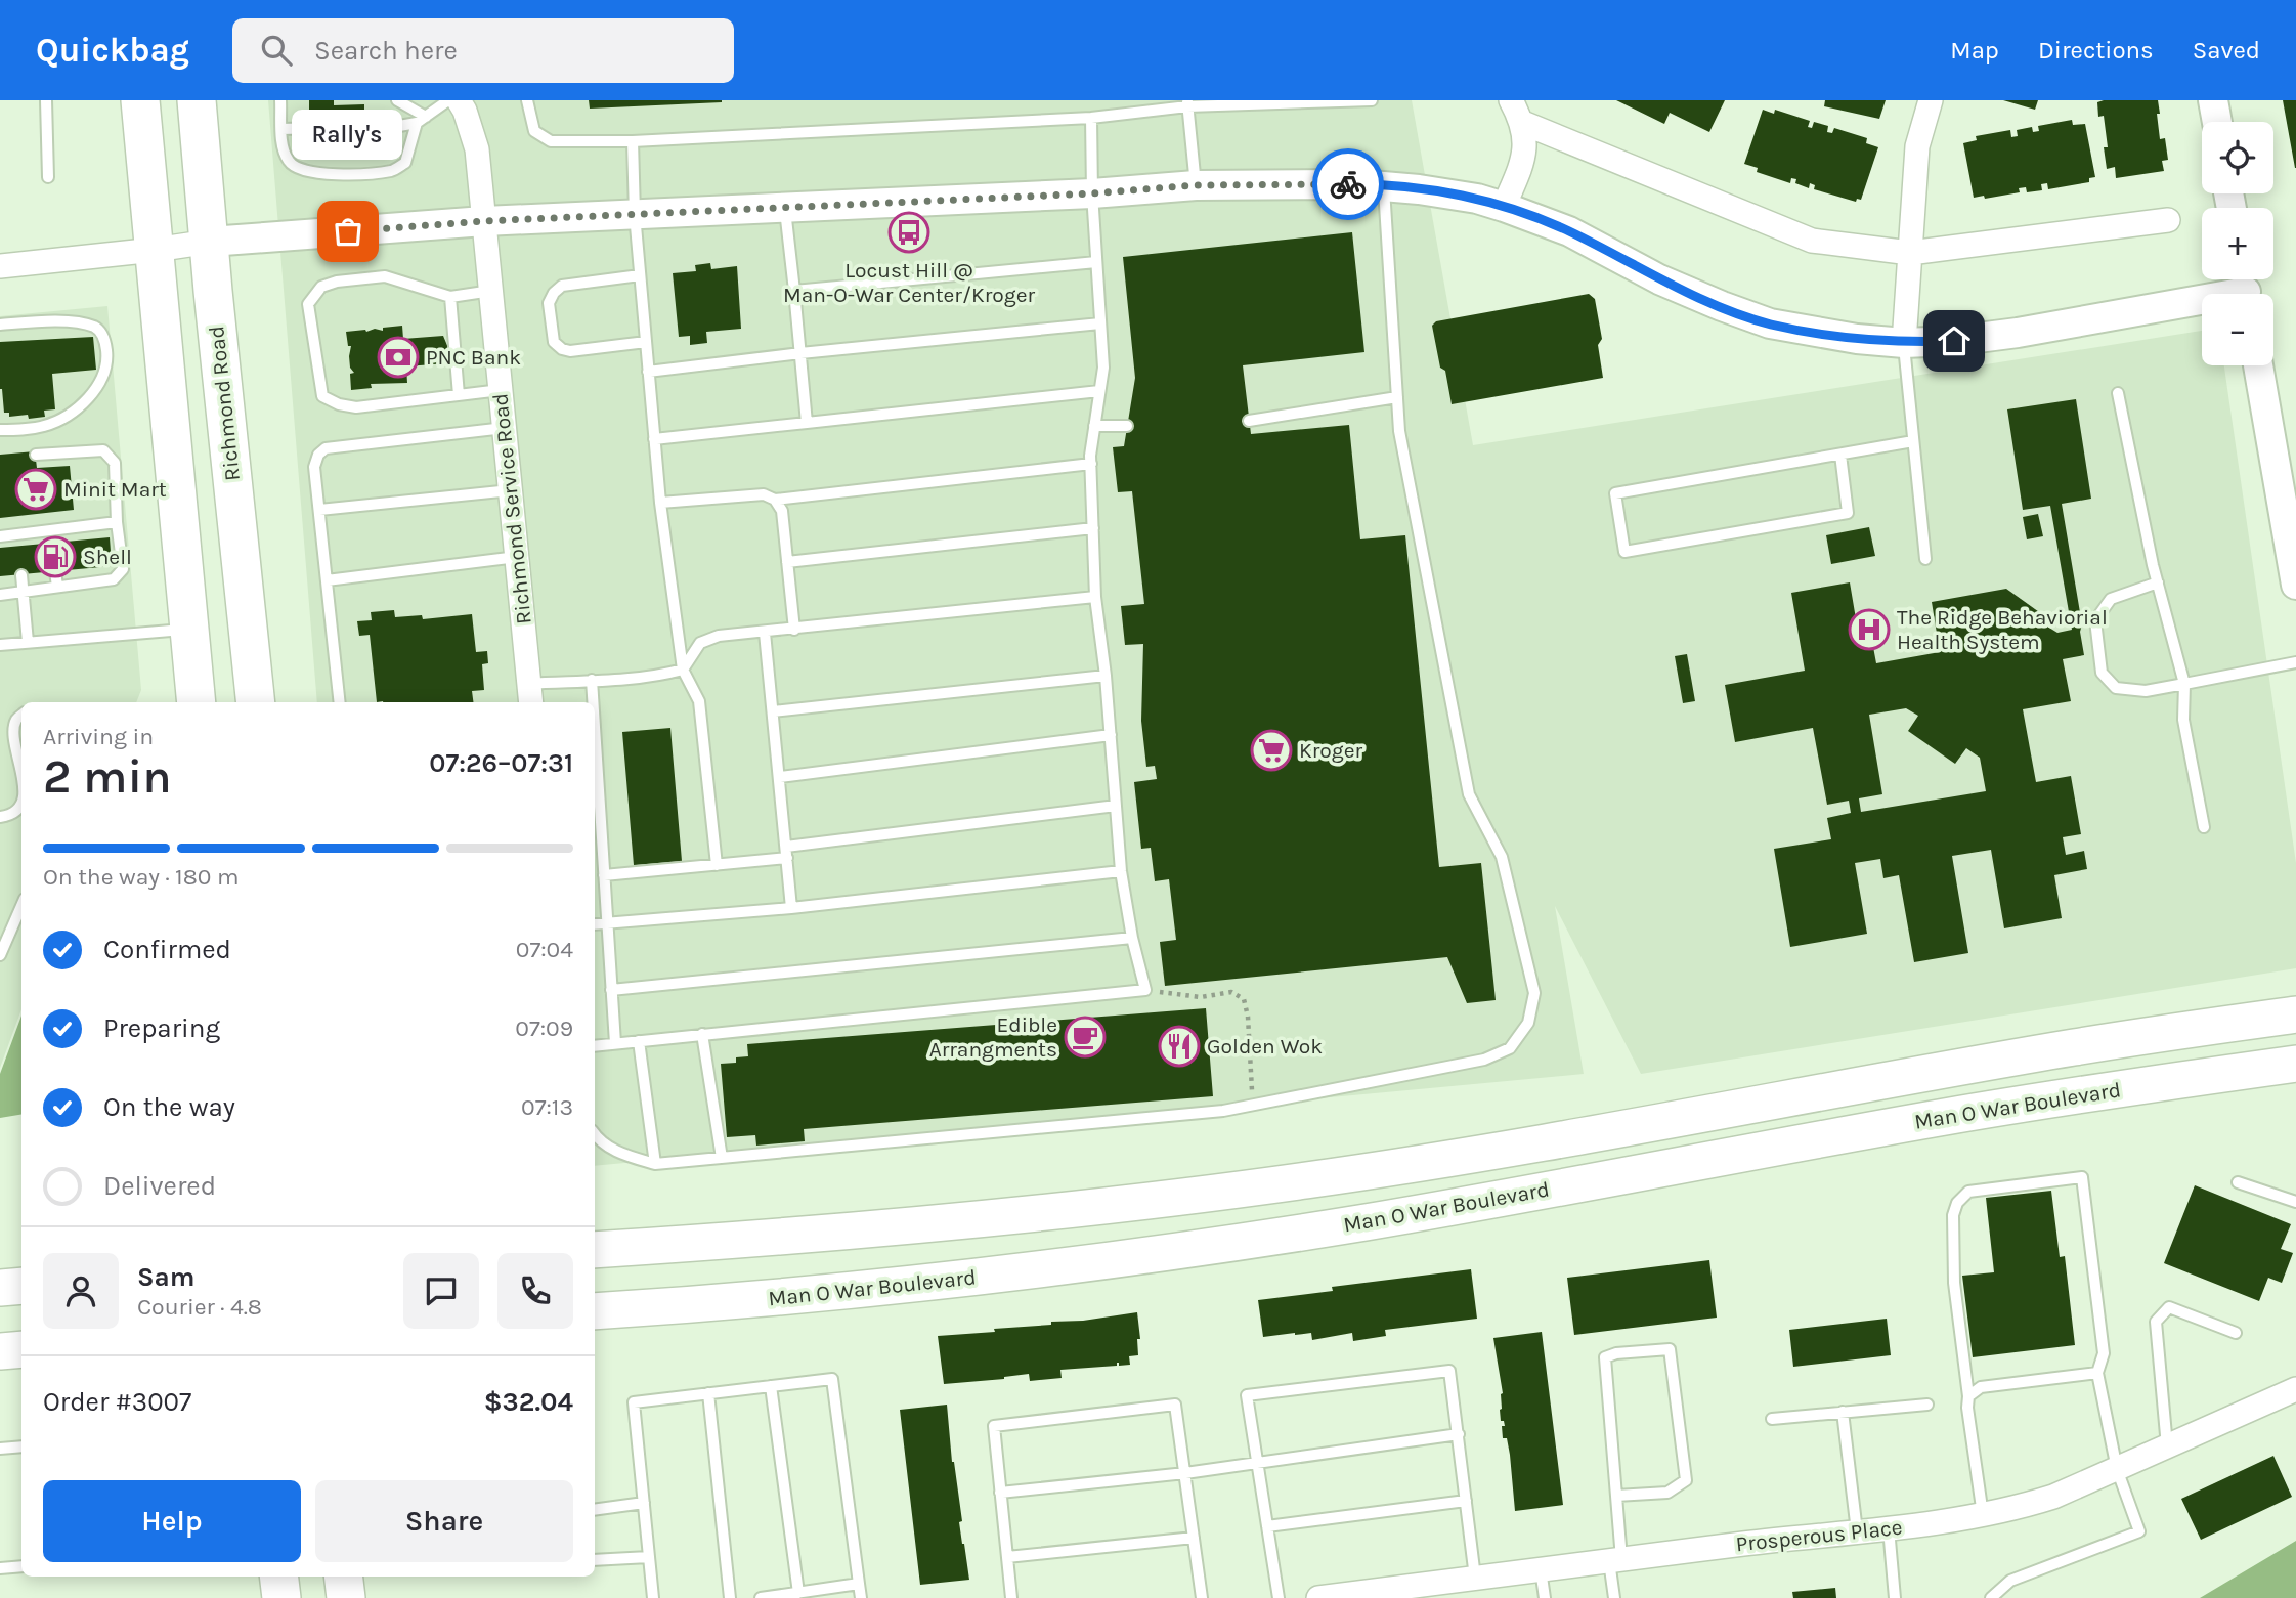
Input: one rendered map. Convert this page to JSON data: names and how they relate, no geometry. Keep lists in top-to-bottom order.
{
  "streets": {
    "highway": ["Richmond Road"],
    "main road": ["Man O War Boulevard"],
    "street": ["Richmond Service Road", "Prosperous Place"]
  },
  "places": {
    "other": ["Rally's"],
    "bus stop": ["Locust Hill @ Man-O-War Center/Kroger"],
    "bank": ["PNC Bank"],
    "supermarket": ["Minit Mart", "Kroger"],
    "fuel station": ["Shell"],
    "hospital": ["The Ridge Behaviorial Health System"],
    "cafe": ["Edible Arrangments"],
    "restaurant": ["Golden Wok"]
  },
  "page": {
    "header": "Quickbag",
    "search": "Search here",
    "nav": ["Map", "Directions", "Saved"],
    "bubble": "Rally's",
    "map_buttons": ["+", "−"],
    "heading": ["2 min", "Arriving in", "07:26–07:31"],
    "panel": [
      "Sam",
      "Courier · 4.8",
      "Order #3007",
      "$32.04"
    ],
    "bar": "On the way · 180 m",
    "list": [
      ["Confirmed", "07:04"],
      ["Preparing", "07:09"],
      ["On the way", "07:13"],
      "Delivered"
    ],
    "buttons": ["Help", "Share"]
  }
}
